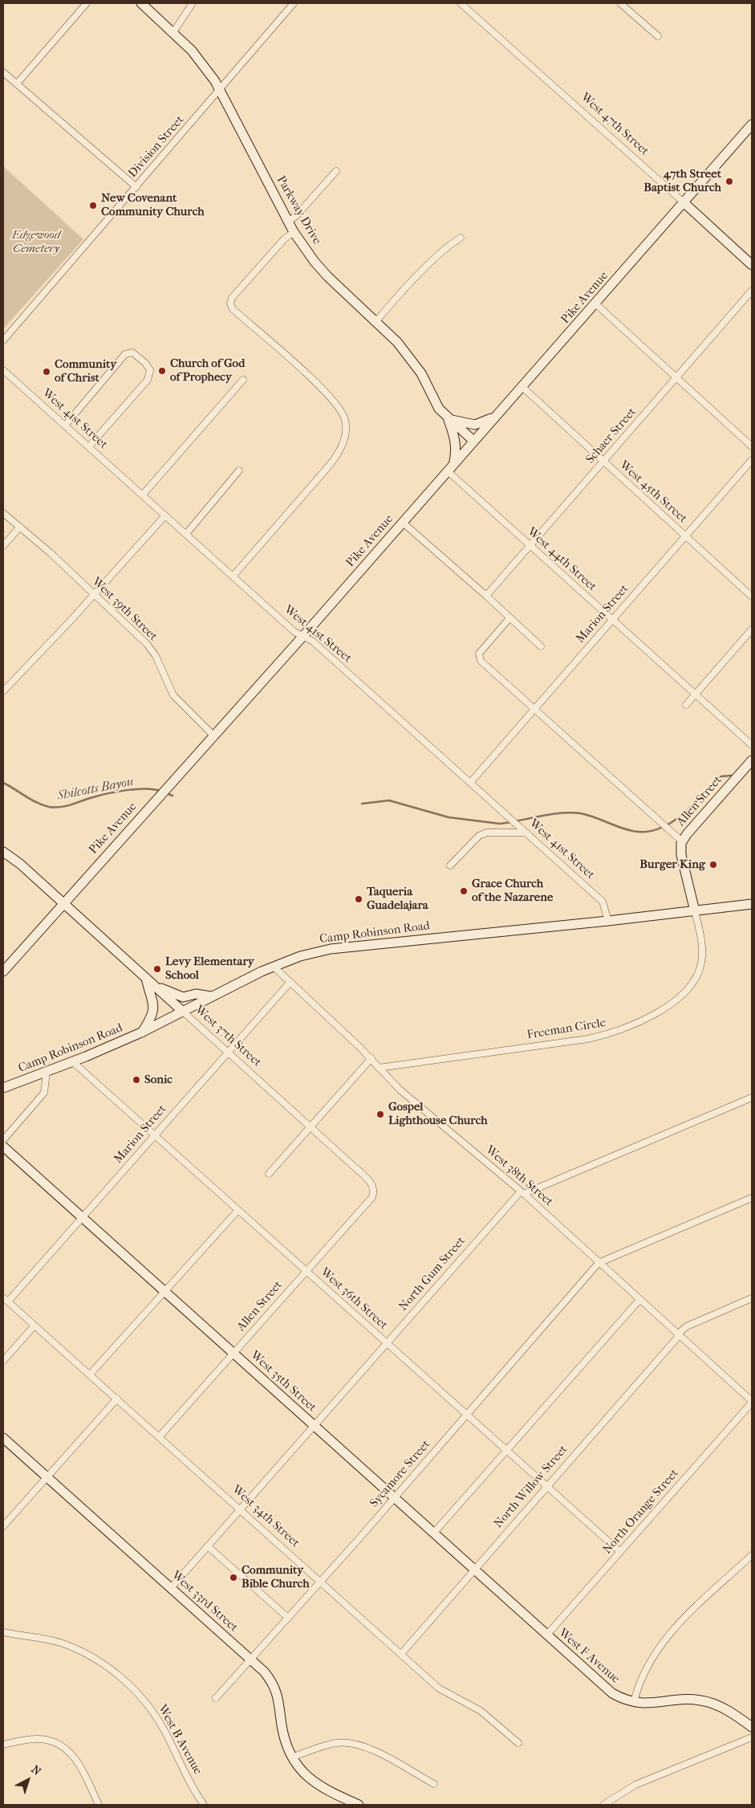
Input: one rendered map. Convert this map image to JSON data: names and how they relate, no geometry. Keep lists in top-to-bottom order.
{
  "streets": {
    "street": [
      "West 47th Street",
      "Division Street",
      "Parkway Drive",
      "Pike Avenue",
      "West 41st Street",
      "Schaer Street",
      "West 45th Street",
      "West 44th Street",
      "West 39th Street",
      "Marion Street",
      "Allen Street",
      "Camp Robinson Road",
      "Freeman Circle",
      "West 37th Street",
      "West 38th Street",
      "North Gum Street",
      "West 36th Street",
      "West 35th Street",
      "Sycamore Street",
      "North Willow Street",
      "North Orange Street",
      "West 34th Street",
      "West 33rd Street",
      "West F Avenue",
      "West B Avenue"
    ]
  },
  "crossings": [
    ["West 47th Street", "Pike Avenue"],
    ["Division Street", "Parkway Drive"],
    ["Parkway Drive", "Pike Avenue"],
    ["Pike Avenue", "West 41st Street"],
    ["Pike Avenue", "West 45th Street"],
    ["Pike Avenue", "West 44th Street"],
    ["Pike Avenue", "West 39th Street"],
    ["Pike Avenue", "West 37th Street"],
    ["West 41st Street", "Marion Street"],
    ["West 41st Street", "Camp Robinson Road"],
    ["Schaer Street", "West 45th Street"],
    ["Schaer Street", "West 44th Street"],
    ["West 45th Street", "Marion Street"],
    ["West 44th Street", "Marion Street"],
    ["Marion Street", "West 37th Street"],
    ["Marion Street", "West 38th Street"],
    ["Marion Street", "West 36th Street"],
    ["Marion Street", "West 35th Street"],
    ["Marion Street", "West 34th Street"],
    ["Allen Street", "Camp Robinson Road"],
    ["Allen Street", "Freeman Circle"],
    ["Allen Street", "West 37th Street"],
    ["Allen Street", "West 36th Street"],
    ["Allen Street", "West 35th Street"],
    ["Allen Street", "West 34th Street"],
    ["Camp Robinson Road", "Freeman Circle"],
    ["Camp Robinson Road", "West 37th Street"],
    ["Camp Robinson Road", "West 38th Street"],
    ["Camp Robinson Road", "West 36th Street"],
    ["Freeman Circle", "West 38th Street"],
    ["West 38th Street", "North Gum Street"],
    ["West 38th Street", "Sycamore Street"],
    ["West 38th Street", "North Willow Street"],
    ["West 38th Street", "North Orange Street"],
    ["North Gum Street", "West 36th Street"],
    ["North Gum Street", "West 35th Street"],
    ["North Gum Street", "West 34th Street"],
    ["North Gum Street", "West 33rd Street"],
    ["West 36th Street", "Sycamore Street"],
    ["West 36th Street", "North Willow Street"],
    ["West 36th Street", "North Orange Street"],
    ["West 35th Street", "Sycamore Street"],
    ["West 35th Street", "North Willow Street"],
    ["West 35th Street", "North Orange Street"],
    ["West 35th Street", "West F Avenue"],
    ["Sycamore Street", "West 34th Street"],
    ["Sycamore Street", "West 33rd Street"],
    ["North Willow Street", "West 34th Street"],
    ["North Orange Street", "West F Avenue"]
  ],
  "water": ["Shilcotts Bayou"],
  "parks": ["Edgewood Cemetery"],
  "places": [
    "47th Street Baptist Church",
    "New Covenant Community Church",
    "Church of God of Prophecy",
    "Community of Christ",
    "Burger King",
    "Grace Church of the Nazarene",
    "Taqueria Guadelajara",
    "Levy Elementary School",
    "Sonic",
    "Gospel Lighthouse Church",
    "Community Bible Church"
  ],
  "north": "top right"
}
